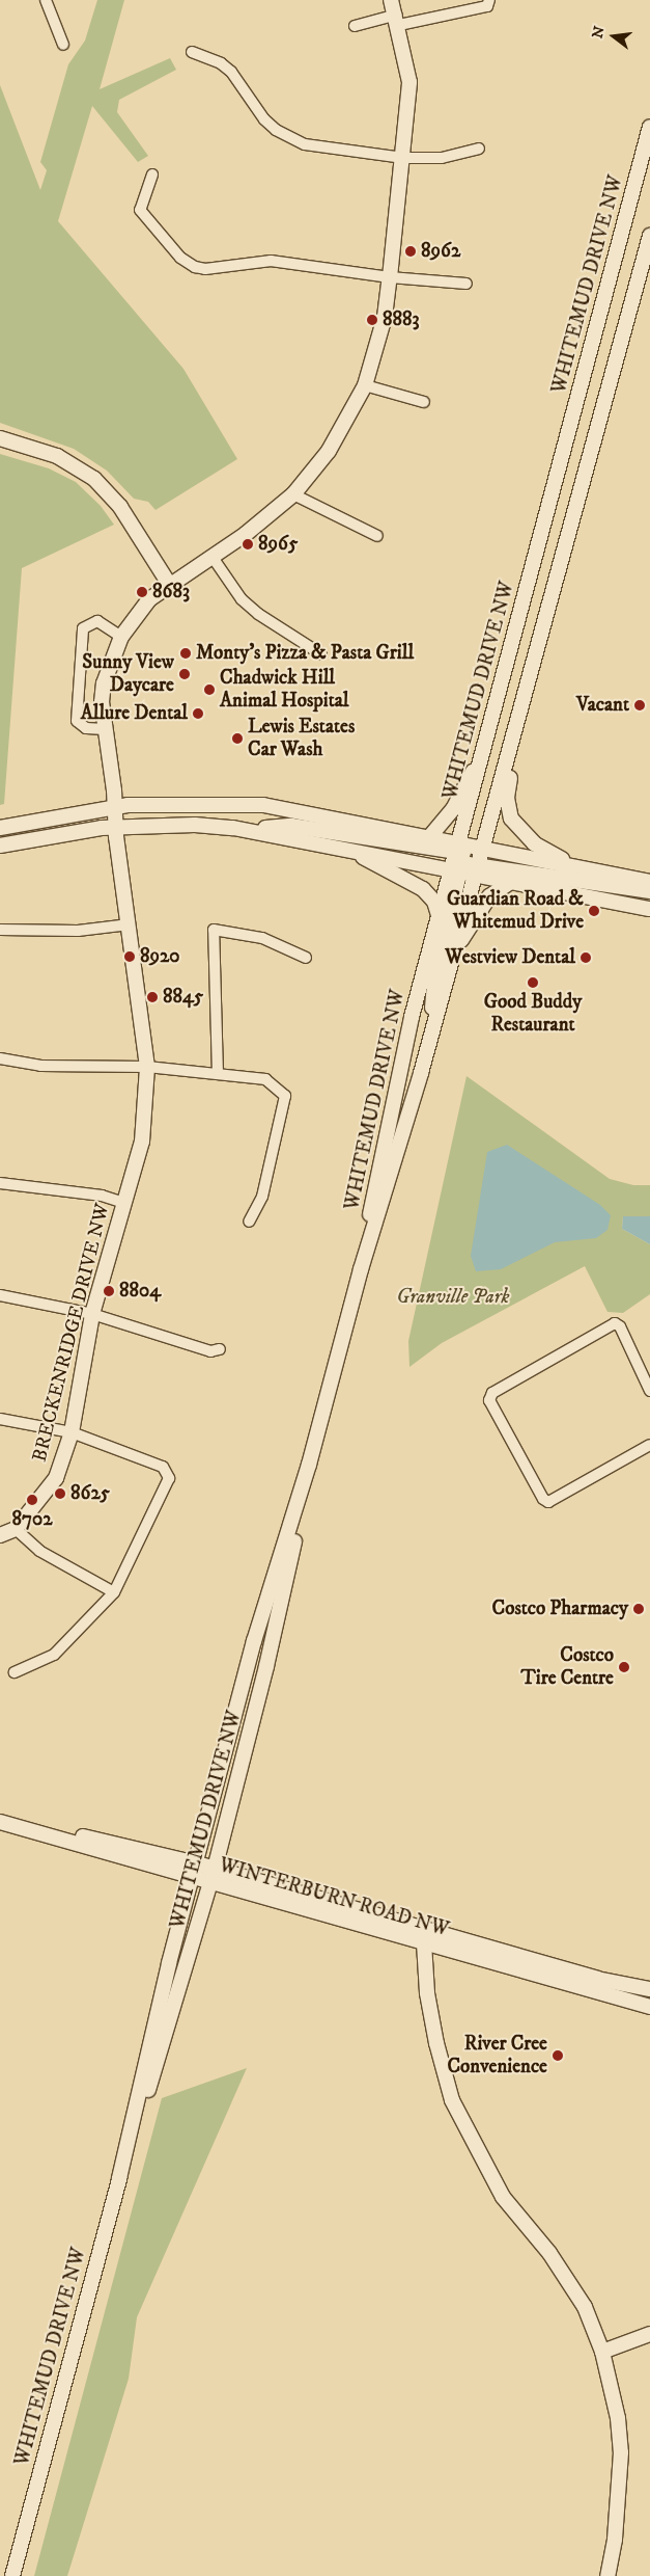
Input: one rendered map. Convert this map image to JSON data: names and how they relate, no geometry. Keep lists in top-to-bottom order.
{
  "streets": {
    "main road": ["WHITEMUD DRIVE NW", "BRECKENRIDGE DRIVE NW", "WINTERBURN ROAD NW"]
  },
  "crossings": [
    ["WHITEMUD DRIVE NW", "WINTERBURN ROAD NW"]
  ],
  "parks": ["Granville Park"],
  "places": [
    "8962",
    "8883",
    "8965",
    "8683",
    "Monty's Pizza & Pasta Grill",
    "Sunny View Daycare",
    "Chadwick Hill Animal Hospital",
    "Vacant",
    "Allure Dental",
    "Lewis Estates Car Wash",
    "Guardian Road & Whitemud Drive",
    "8920",
    "Westview Dental",
    "Good Buddy Restaurant",
    "8845",
    "8804",
    "8625",
    "8702",
    "Costco Pharmacy",
    "Costco Tire Centre",
    "River Cree Convenience"
  ],
  "north": "left"
}
